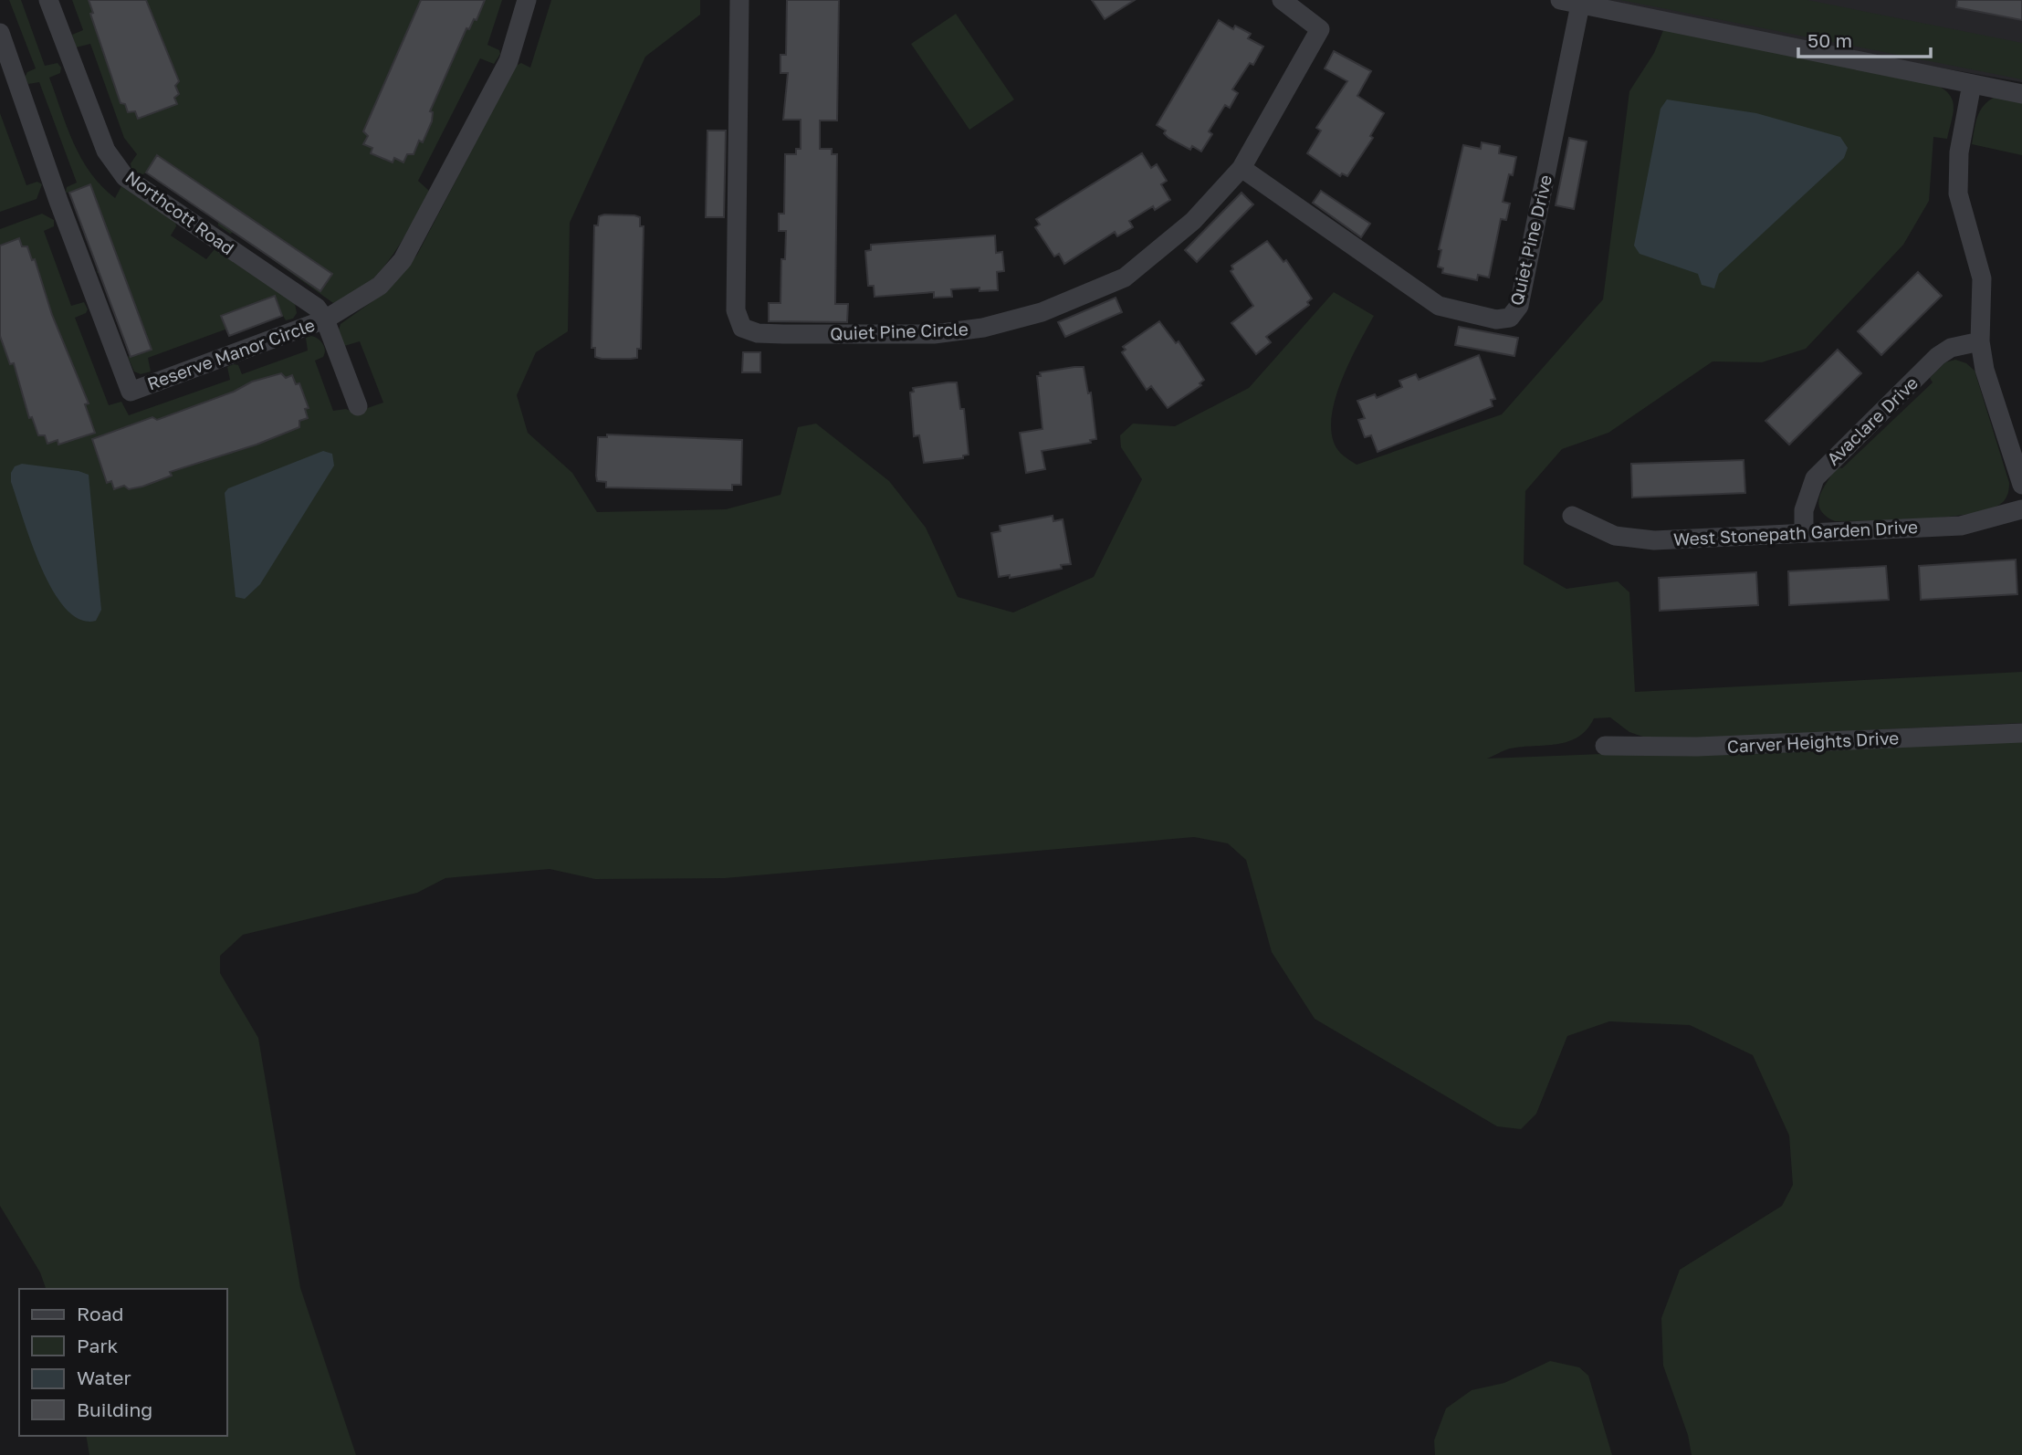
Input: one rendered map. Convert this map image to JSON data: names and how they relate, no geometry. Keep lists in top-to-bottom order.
{
  "streets": {
    "street": [
      "Northcott Road",
      "Quiet Pine Drive",
      "Quiet Pine Circle",
      "Reserve Manor Circle",
      "Avaclare Drive",
      "West Stonepath Garden Drive",
      "Carver Heights Drive"
    ]
  },
  "crossings": [
    ["Northcott Road", "Reserve Manor Circle"],
    ["Quiet Pine Drive", "Quiet Pine Circle"],
    ["Avaclare Drive", "West Stonepath Garden Drive"]
  ],
  "legend": [
    "Road",
    "Park",
    "Water",
    "Building"
  ],
  "scale_bar": "50 m"
}
